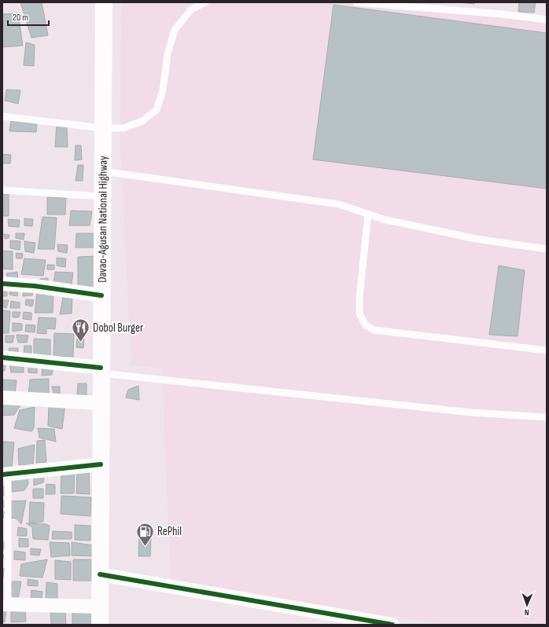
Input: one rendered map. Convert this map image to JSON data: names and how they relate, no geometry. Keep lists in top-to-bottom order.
{
  "streets": {
    "main road": ["Davao-Agusan National Highway"]
  },
  "places": {
    "restaurant": ["Dobol Burger"],
    "fuel station": ["RePhil"]
  },
  "scale_bar": "20 m",
  "north": "bottom"
}
